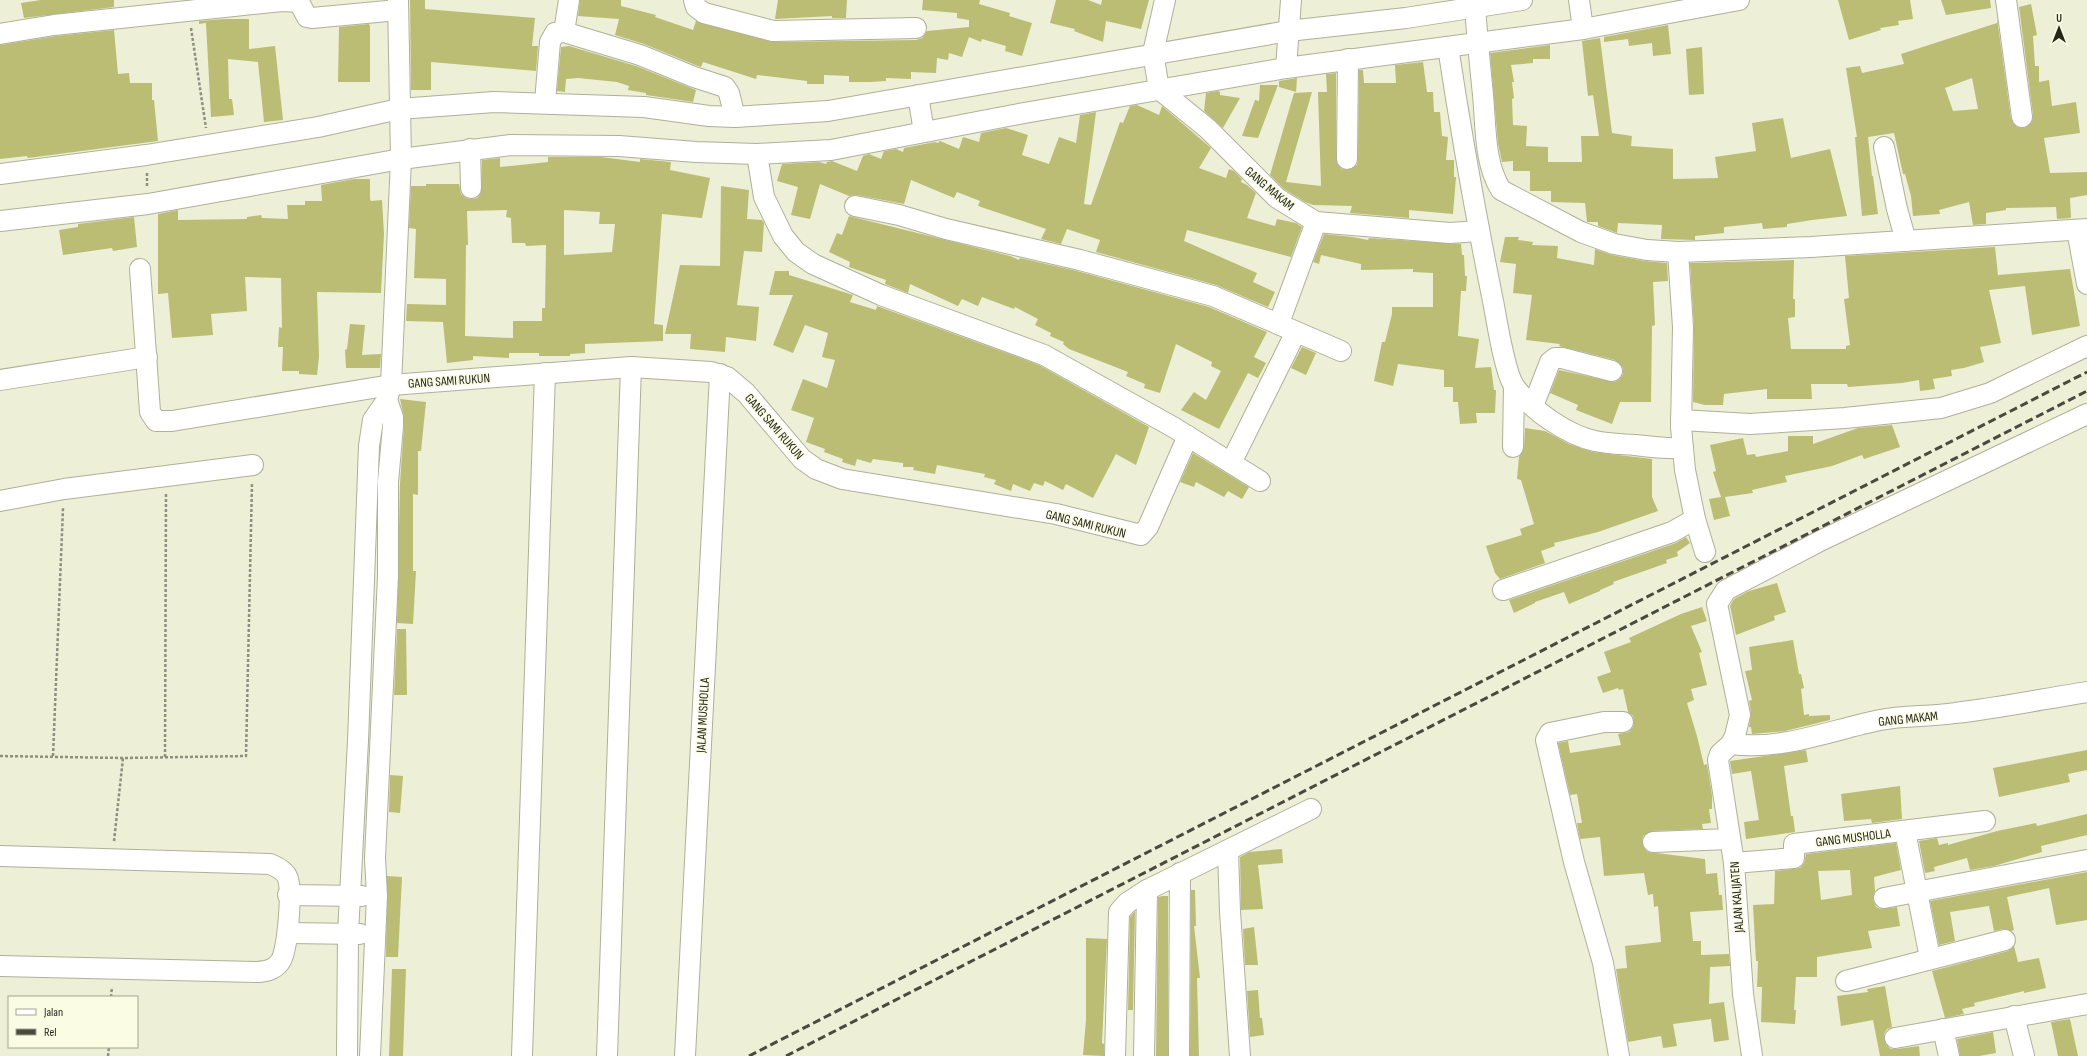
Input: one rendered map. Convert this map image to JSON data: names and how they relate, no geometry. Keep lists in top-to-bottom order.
{
  "streets": {
    "street": [
      "GANG MAKAM",
      "GANG SAMI RUKUN",
      "JALAN MUSHOLLA",
      "GANG MUSHOLLA",
      "JALAN KALIJATEN"
    ]
  },
  "crossings": [
    ["GANG MAKAM", "JALAN KALIJATEN"],
    ["GANG SAMI RUKUN", "JALAN MUSHOLLA"],
    ["GANG MUSHOLLA", "JALAN KALIJATEN"]
  ],
  "legend": ["Jalan", "Rel"],
  "north": "top"
}
